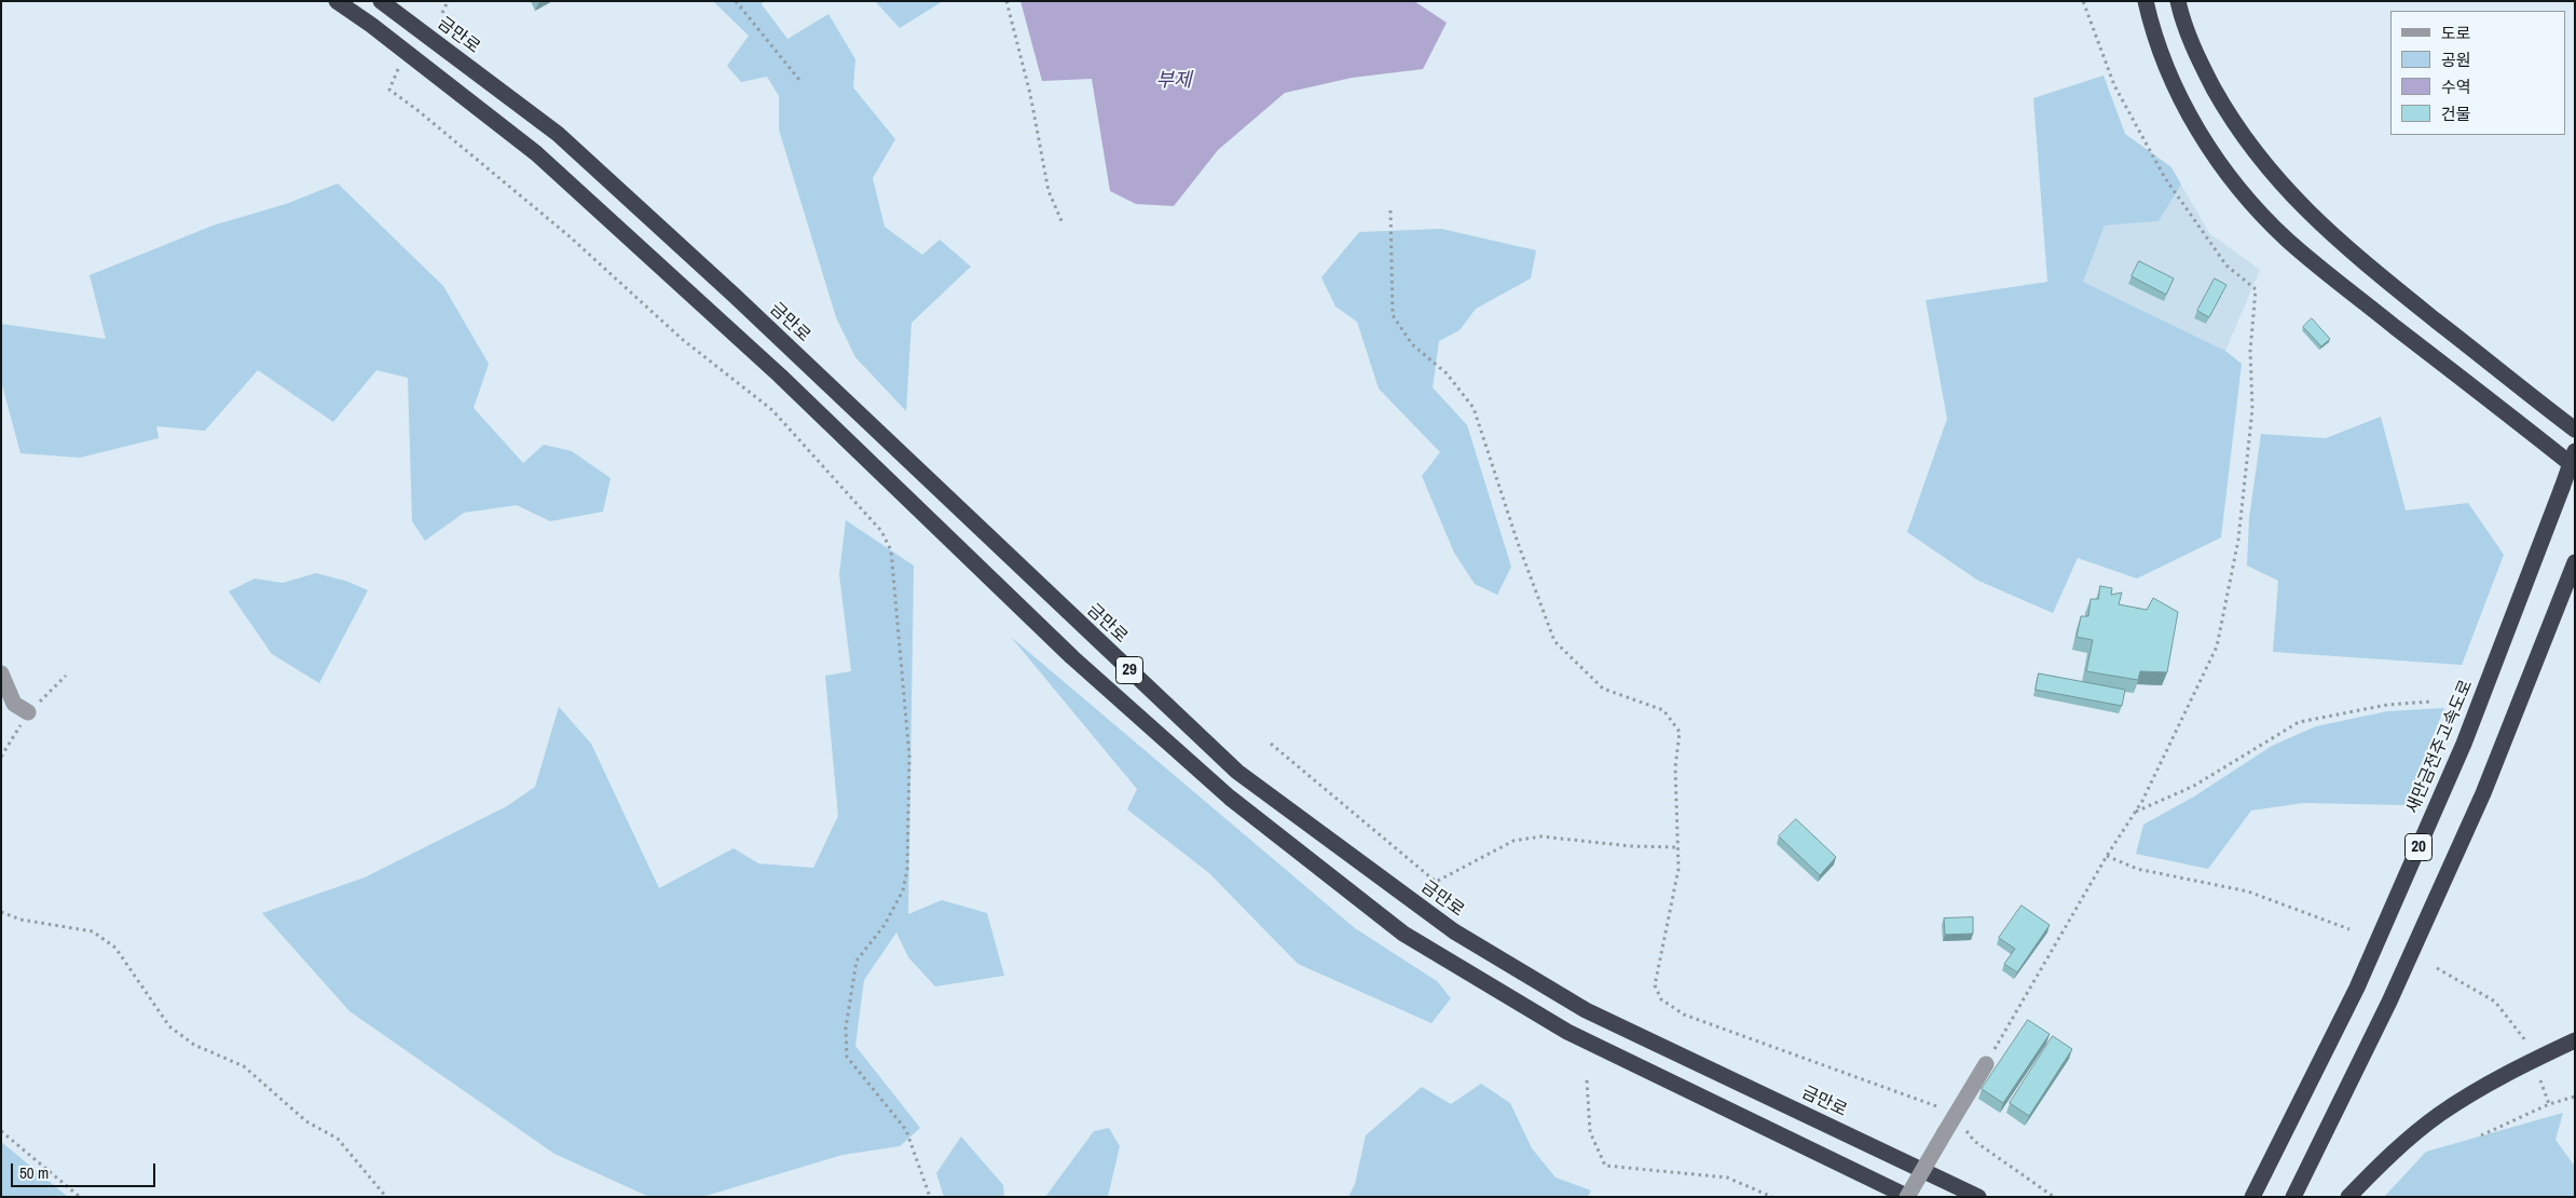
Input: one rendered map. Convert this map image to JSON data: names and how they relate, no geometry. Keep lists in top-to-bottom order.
{
  "streets": {
    "highway": [
      "금만로",
      "29",
      "새만금전주고속도로",
      "20"
    ]
  },
  "water": ["부제"],
  "legend": [
    "도로",
    "공원",
    "수역",
    "건물"
  ],
  "scale_bar": "50 m"
}
